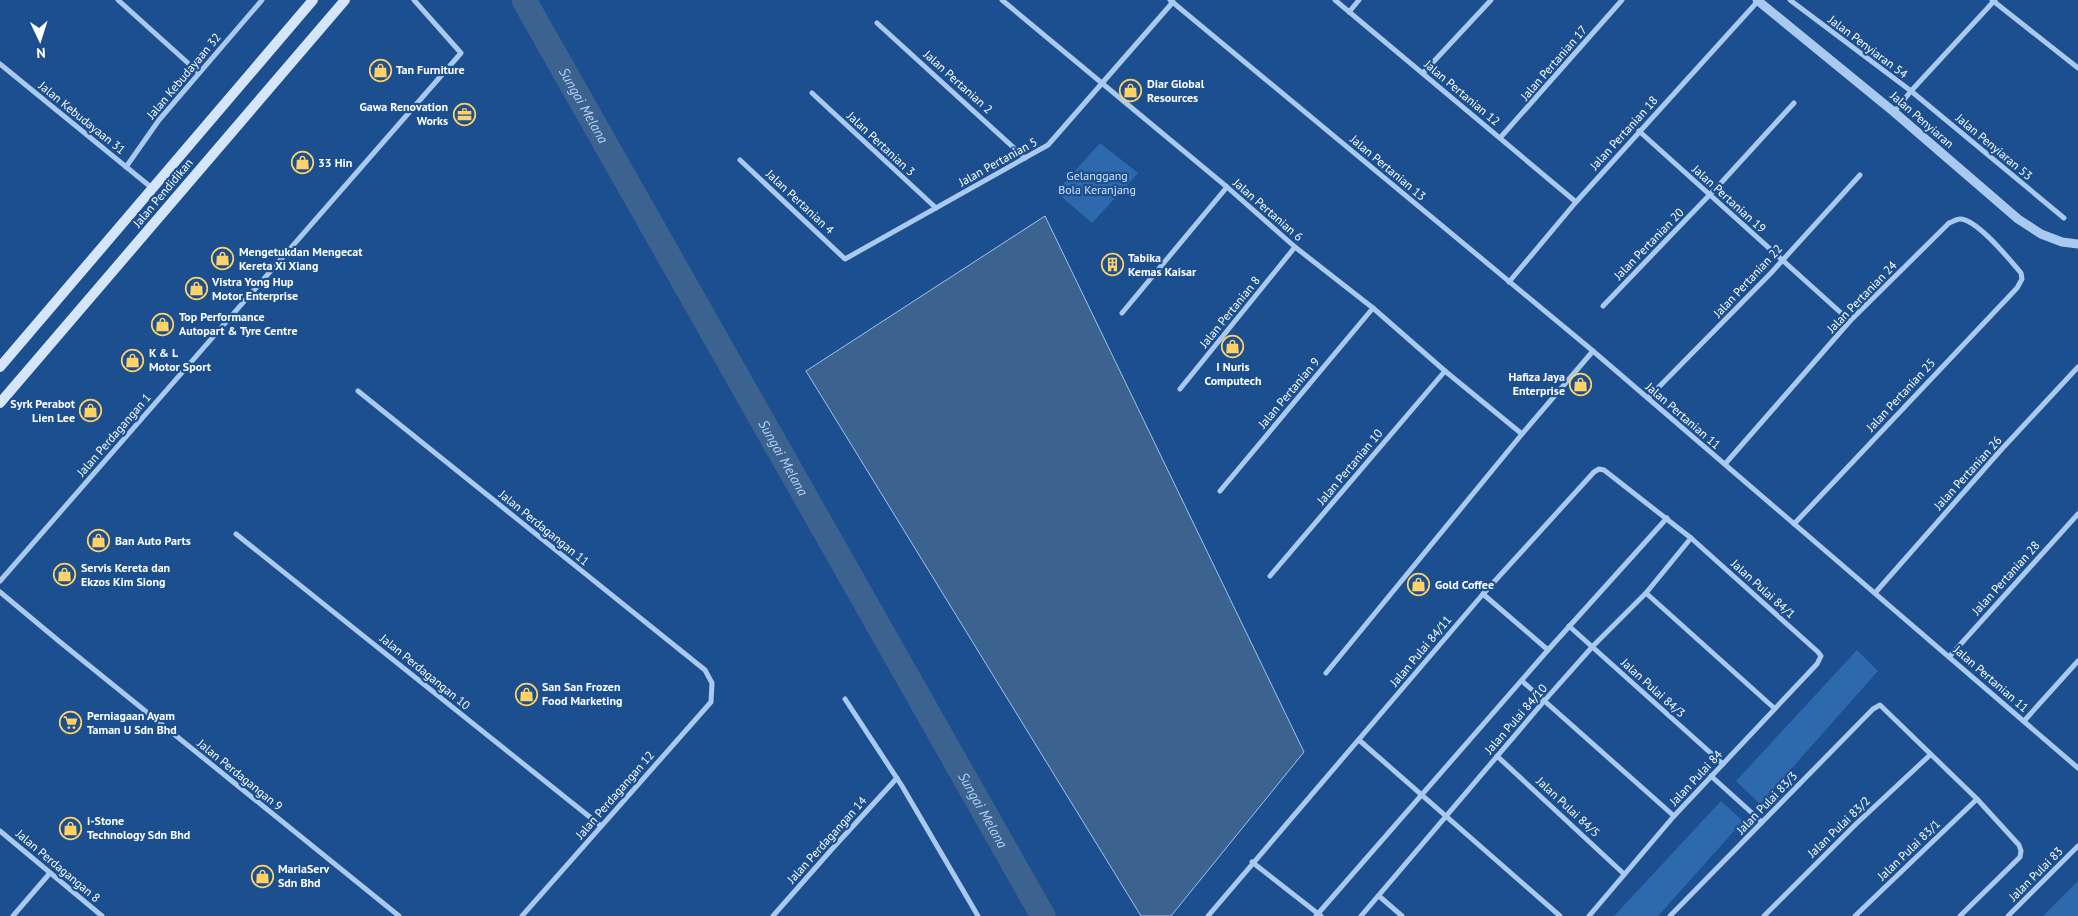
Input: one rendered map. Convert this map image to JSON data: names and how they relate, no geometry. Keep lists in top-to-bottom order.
{
  "streets": {
    "main road": ["Jalan Pendidikan"],
    "street": [
      "Jalan Penyiaran 54",
      "Jalan Pertanian 17",
      "Jalan Kebudayaan 32",
      "Jalan Pertanian 2",
      "Jalan Pertanian 12",
      "Jalan Kebudayaan 31",
      "Jalan Penyiaran",
      "Jalan Pertanian 18",
      "Jalan Pertanian 3",
      "Jalan Penyiaran 53",
      "Jalan Pertanian 5",
      "Jalan Pertanian 13",
      "Jalan Pertanian 19",
      "Jalan Pertanian 4",
      "Jalan Pertanian 6",
      "Jalan Pertanian 20",
      "Jalan Pertanian 22",
      "Jalan Pertanian 24",
      "Jalan Pertanian 8",
      "Jalan Pertanian 9",
      "Jalan Pertanian 25",
      "Jalan Pertanian 11",
      "Jalan Perdagangan 1",
      "Jalan Pertanian 10",
      "Jalan Pertanian 26",
      "Jalan Perdagangan 11",
      "Jalan Pertanian 28",
      "Jalan Pulai 84/1",
      "Jalan Pulai 84/11",
      "Jalan Perdagangan 10",
      "Jalan Pulai 84/3",
      "Jalan Pulai 84/10",
      "Jalan Perdagangan 9",
      "Jalan Pulai 84",
      "Jalan Perdagangan 12",
      "Jalan Pulai 83/3",
      "Jalan Pulai 84/5",
      "Jalan Pulai 83/2",
      "Jalan Perdagangan 14",
      "Jalan Pulai 83/1",
      "Jalan Perdagangan 8",
      "Jalan Pulai 83"
    ]
  },
  "crossings": [
    ["Jalan Penyiaran 54", "Jalan Penyiaran 53"],
    ["Jalan Pertanian 17", "Jalan Pertanian 12"],
    ["Jalan Kebudayaan 32", "Jalan Kebudayaan 31"],
    ["Jalan Pertanian 2", "Jalan Pertanian 5"],
    ["Jalan Pertanian 12", "Jalan Pertanian 18"],
    ["Jalan Kebudayaan 31", "Jalan Pendidikan"],
    ["Jalan Penyiaran", "Jalan Pertanian 18"],
    ["Jalan Pertanian 18", "Jalan Pertanian 13"],
    ["Jalan Pertanian 18", "Jalan Pertanian 19"],
    ["Jalan Pertanian 3", "Jalan Pertanian 5"],
    ["Jalan Pertanian 5", "Jalan Pertanian 13"],
    ["Jalan Pertanian 5", "Jalan Pertanian 4"],
    ["Jalan Pertanian 5", "Jalan Pertanian 6"],
    ["Jalan Pertanian 13", "Jalan Pertanian 11"],
    ["Jalan Pertanian 19", "Jalan Pertanian 20"],
    ["Jalan Pertanian 19", "Jalan Pertanian 22"],
    ["Jalan Pertanian 19", "Jalan Pertanian 24"],
    ["Jalan Pertanian 6", "Jalan Pertanian 8"],
    ["Jalan Pertanian 6", "Jalan Pertanian 9"],
    ["Jalan Pertanian 6", "Jalan Pertanian 10"],
    ["Jalan Pertanian 22", "Jalan Pertanian 11"],
    ["Jalan Pertanian 24", "Jalan Pertanian 25"],
    ["Jalan Pertanian 24", "Jalan Pertanian 11"],
    ["Jalan Pertanian 25", "Jalan Pertanian 11"],
    ["Jalan Pertanian 11", "Jalan Pertanian 26"],
    ["Jalan Pertanian 11", "Jalan Pertanian 28"],
    ["Jalan Perdagangan 11", "Jalan Perdagangan 12"],
    ["Jalan Pulai 84/1", "Jalan Pulai 84/11"],
    ["Jalan Pulai 84/1", "Jalan Pulai 84/10"],
    ["Jalan Pulai 84/1", "Jalan Pulai 84"],
    ["Jalan Pulai 84/11", "Jalan Pulai 84/10"],
    ["Jalan Perdagangan 10", "Jalan Perdagangan 12"],
    ["Jalan Pulai 84/3", "Jalan Pulai 84/10"],
    ["Jalan Pulai 84/3", "Jalan Pulai 84"],
    ["Jalan Pulai 84/10", "Jalan Pulai 84/5"],
    ["Jalan Pulai 84", "Jalan Pulai 84/5"],
    ["Jalan Pulai 83/3", "Jalan Pulai 83/2"]
  ],
  "water": ["Sungai Melana"],
  "parks": ["Gelanggang Bola Keranjang"],
  "places": {
    "shop": [
      "Tan Furniture",
      "Diar Global Resources",
      "33 Hin",
      "Mengetukdan Mengecat Kereta Xi Xiang",
      "Vistra Yong Hup Motor Enterprise",
      "Top Performance Autopart & Tyre Centre",
      "I Nuris Computech",
      "K & L Motor Sport",
      "Hafiza Jaya Enterprise",
      "Syrk Perabot Lien Lee",
      "Ban Auto Parts",
      "Servis Kereta dan Ekzos Kim Siong",
      "Gold Coffee",
      "San San Frozen Food Marketing",
      "i-Stone Technology Sdn Bhd",
      "MariaServ Sdn Bhd"
    ],
    "office": ["Gawa Renovation Works"],
    "building": ["Tabika Kemas Kaisar"],
    "supermarket": ["Perniagaan Ayam Taman U Sdn Bhd"]
  },
  "north": "bottom"
}
